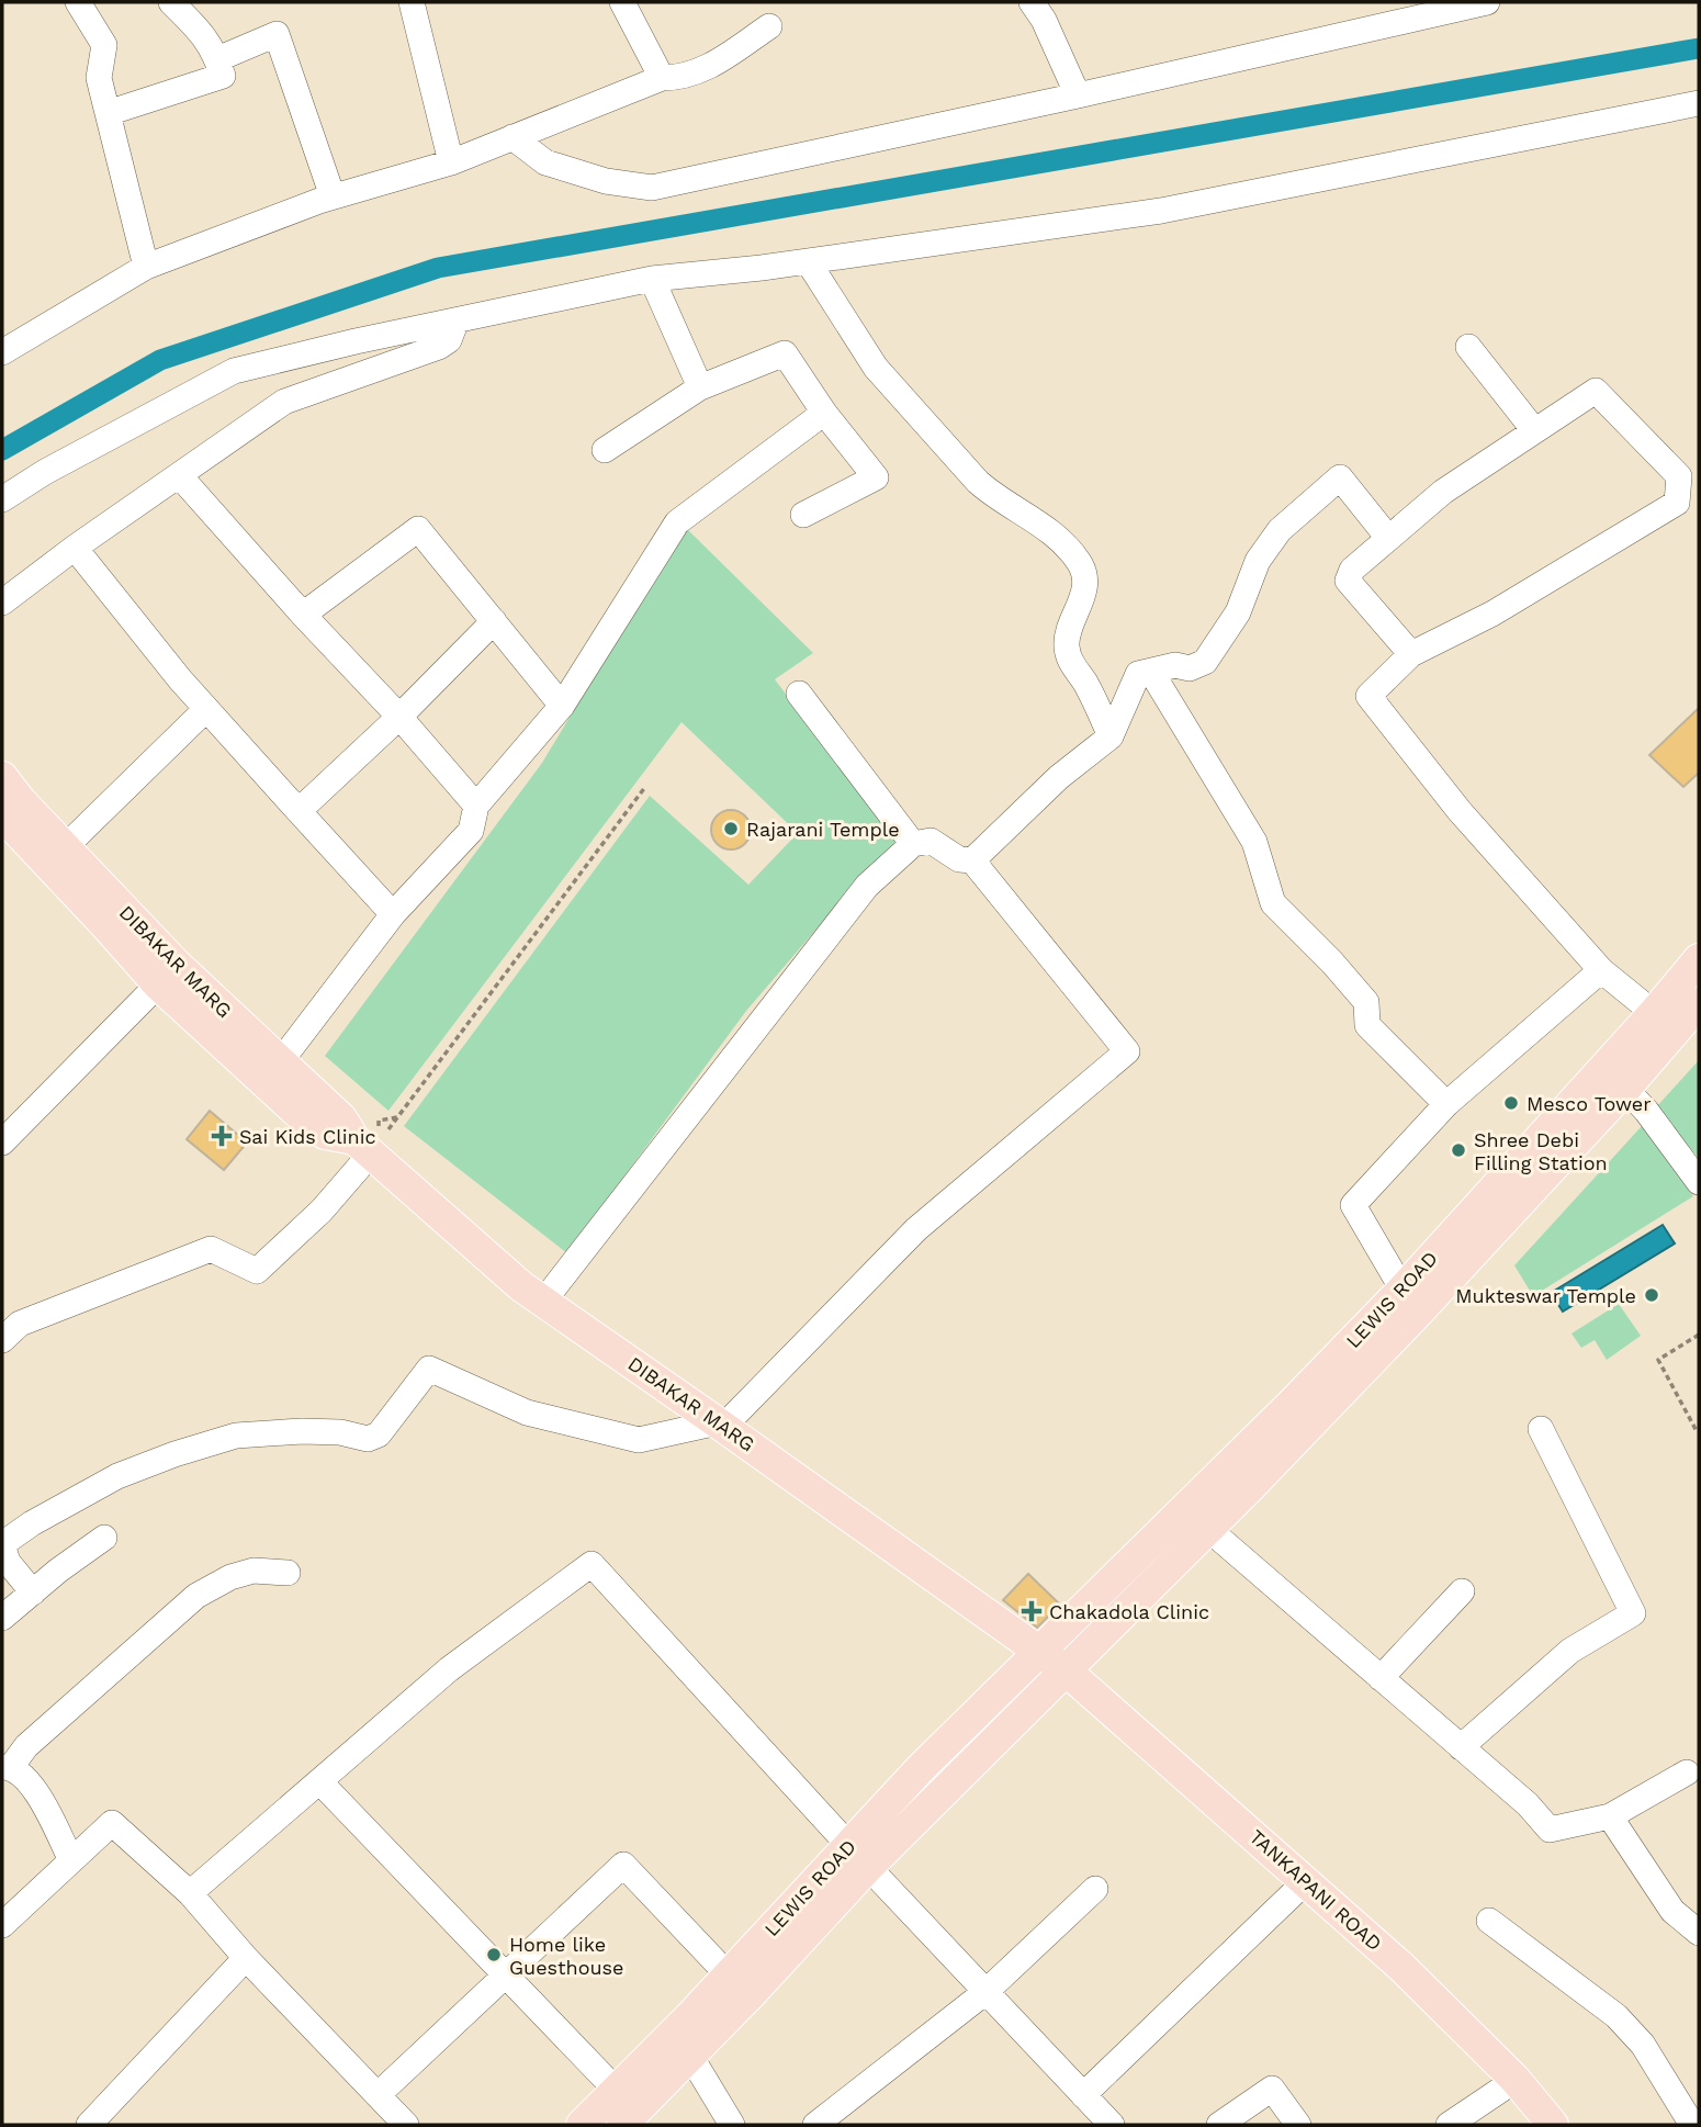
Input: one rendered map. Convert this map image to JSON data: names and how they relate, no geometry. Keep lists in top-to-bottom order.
{
  "streets": {
    "main road": ["DIBAKAR MARG", "LEWIS ROAD", "TANKAPANI ROAD"]
  },
  "crossings": [
    ["DIBAKAR MARG", "LEWIS ROAD"],
    ["DIBAKAR MARG", "TANKAPANI ROAD"],
    ["LEWIS ROAD", "TANKAPANI ROAD"]
  ],
  "places": {
    "other": [
      "Rajarani Temple",
      "Mesco Tower",
      "Shree Debi Filling Station",
      "Mukteswar Temple",
      "Home like Guesthouse"
    ],
    "health": ["Sai Kids Clinic", "Chakadola Clinic"]
  }
}
